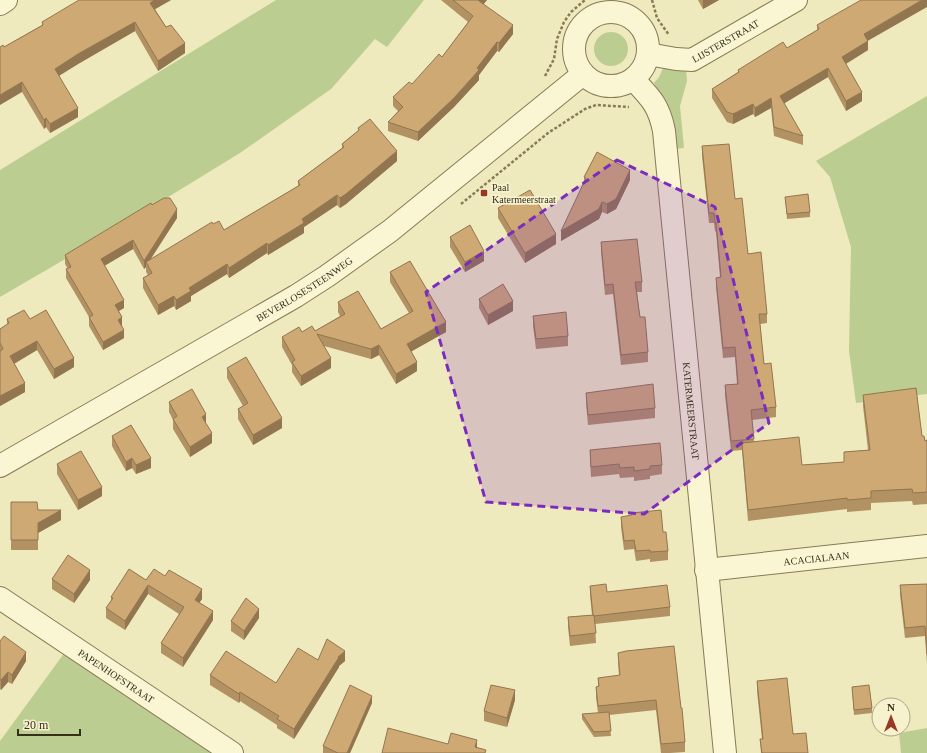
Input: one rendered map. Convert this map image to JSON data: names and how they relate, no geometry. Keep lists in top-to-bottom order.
{
  "streets": {
    "street": [
      "LIJSTERSTRAAT",
      "BEVERLOSESTEENWEG",
      "KATERMEERSTRAAT",
      "ACACIALAAN",
      "PAPENHOFSTRAAT"
    ]
  },
  "crossings": [
    ["LIJSTERSTRAAT", "BEVERLOSESTEENWEG"],
    ["LIJSTERSTRAAT", "KATERMEERSTRAAT"],
    ["BEVERLOSESTEENWEG", "KATERMEERSTRAAT"],
    ["KATERMEERSTRAAT", "ACACIALAAN"]
  ],
  "places": {
    "transit": ["Paal Katermeerstraat"]
  },
  "scale_bar": "20 m",
  "north": "top"
}
